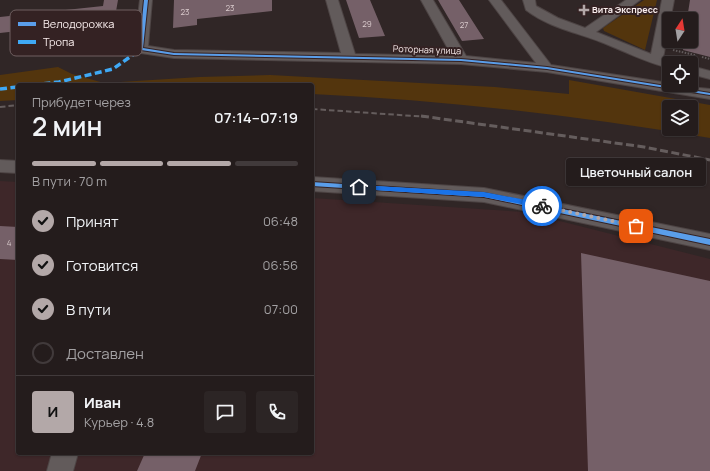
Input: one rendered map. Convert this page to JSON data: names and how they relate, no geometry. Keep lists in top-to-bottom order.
{
  "streets": {
    "street": ["Роторная улица"]
  },
  "places": {
    "health": ["Вита Экспресс"],
    "other": ["Цветочный салон"]
  },
  "house_numbers": [
    "23",
    "23",
    "29",
    "27",
    "4"
  ],
  "legend": ["Велодорожка", "Тропа"],
  "north": "top",
  "page": {
    "heading": ["2 мин", "Прибудет через", "07:14–07:19"],
    "panel": ["Иван", "Курьер · 4.8"],
    "bar": "В пути · 70 m",
    "bubble": "Цветочный салон",
    "list": [
      ["Принят", "06:48"],
      ["Готовится", "06:56"],
      ["В пути", "07:00"],
      "Доставлен"
    ],
    "round": "И"
  }
}
